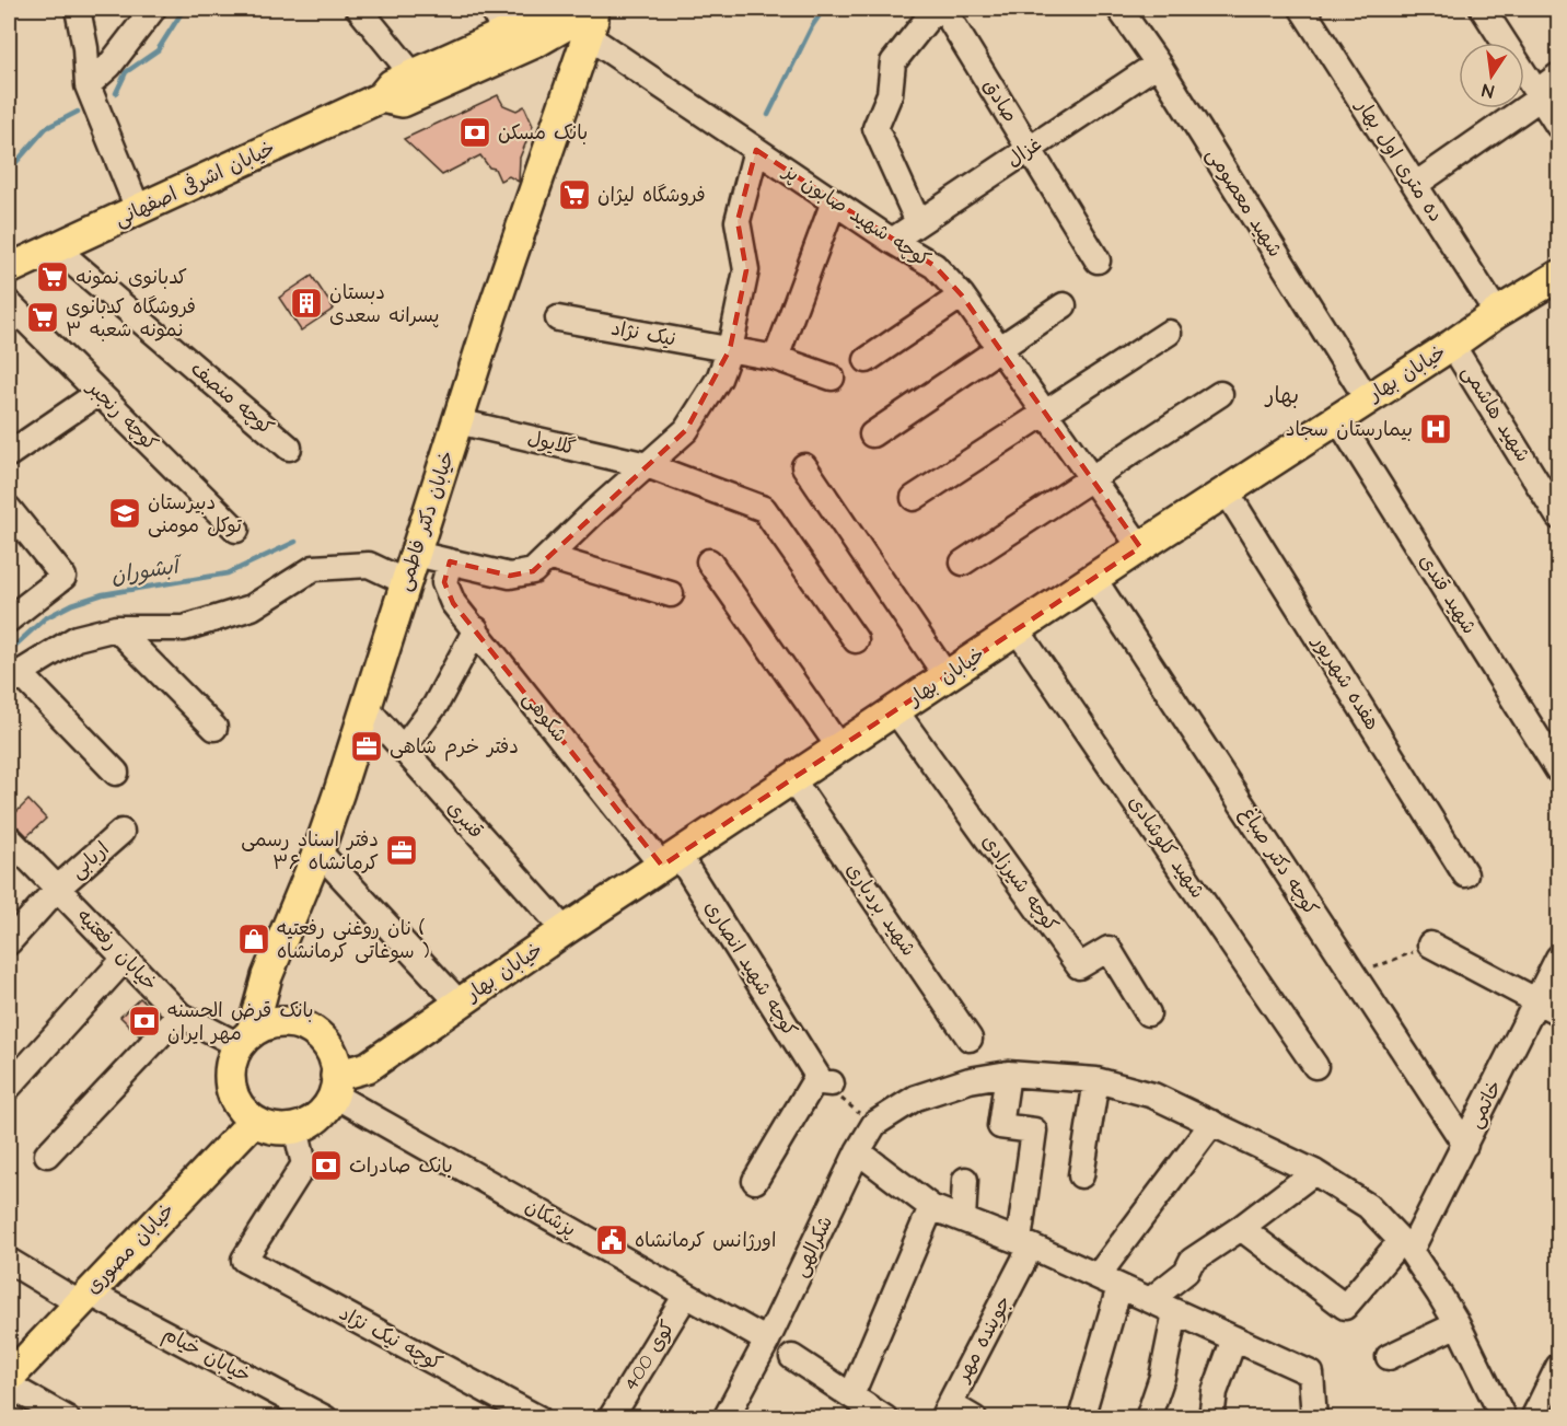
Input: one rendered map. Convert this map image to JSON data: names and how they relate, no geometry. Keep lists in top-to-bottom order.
{
  "streets": {
    "main road": [
      "خیابان اشرفی اصفهانی",
      "خیابان بهار",
      "خیابان دکتر فاطمی",
      "خیابان مصوری"
    ],
    "street": [
      "صادق",
      "غزال",
      "ده متری اول بهار",
      "شهید معصومی",
      "کوچه شهید صابون پز",
      "نیک نژاد",
      "کوچه منصف",
      "شهید هاشمی",
      "کوچه رنجبر",
      "گلایول",
      "شهید قندی",
      "هفده شهریور",
      "شکوهی",
      "قنبری",
      "شهید کلوشادی",
      "اربابی",
      "کوچه دکتر صباغ",
      "کوچه شیرزادی",
      "شهید بردباری",
      "خیابان رفعتیه",
      "کوچه شهید انصاری",
      "خاتمی",
      "پزشکان",
      "شکرالهی",
      "کوچه نیک نژاد",
      "جوینده مهر",
      "خیابان خیام",
      "کوی 400"
    ]
  },
  "crossings": [
    ["صادق", "غزال"],
    ["غزال", "شهید معصومی"],
    ["غزال", "کوچه شهید صابون پز"],
    ["ده متری اول بهار", "خیابان بهار"],
    ["خیابان اشرفی اصفهانی", "کوچه شهید صابون پز"],
    ["خیابان اشرفی اصفهانی", "کوچه منصف"],
    ["خیابان اشرفی اصفهانی", "خیابان دکتر فاطمی"],
    ["شهید معصومی", "خیابان بهار"],
    ["کوچه شهید صابون پز", "خیابان بهار"],
    ["کوچه شهید صابون پز", "خیابان دکتر فاطمی"],
    ["خیابان بهار", "شهید هاشمی"],
    ["خیابان بهار", "خیابان دکتر فاطمی"],
    ["خیابان بهار", "شهید قندی"],
    ["خیابان بهار", "هفده شهریور"],
    ["خیابان بهار", "شکوهی"],
    ["خیابان بهار", "قنبری"],
    ["خیابان بهار", "شهید کلوشادی"],
    ["خیابان بهار", "کوچه دکتر صباغ"],
    ["خیابان بهار", "کوچه شیرزادی"],
    ["خیابان بهار", "شهید بردباری"],
    ["خیابان بهار", "خیابان رفعتیه"],
    ["خیابان بهار", "کوچه شهید انصاری"],
    ["خیابان بهار", "پزشکان"],
    ["خیابان بهار", "خیابان مصوری"],
    ["خیابان بهار", "کوچه نیک نژاد"],
    ["گلایول", "خیابان دکتر فاطمی"],
    ["خیابان دکتر فاطمی", "قنبری"],
    ["خیابان دکتر فاطمی", "خیابان رفعتیه"],
    ["خیابان دکتر فاطمی", "پزشکان"],
    ["خیابان دکتر فاطمی", "خیابان مصوری"],
    ["خیابان دکتر فاطمی", "کوچه نیک نژاد"],
    ["شکوهی", "کوچه شهید انصاری"],
    ["اربابی", "خیابان رفعتیه"],
    ["کوچه دکتر صباغ", "خاتمی"],
    ["خیابان رفعتیه", "پزشکان"],
    ["خیابان رفعتیه", "خیابان مصوری"],
    ["خیابان رفعتیه", "کوچه نیک نژاد"],
    ["پزشکان", "شکرالهی"],
    ["پزشکان", "خیابان مصوری"],
    ["پزشکان", "کوچه نیک نژاد"],
    ["پزشکان", "کوی 400"],
    ["خیابان مصوری", "کوچه نیک نژاد"],
    ["خیابان مصوری", "خیابان خیام"]
  ],
  "districts": ["بهار"],
  "water": ["آبشوران"],
  "places": {
    "bank": ["بانک مسکن", "بانک قرض الحسنه مهر ایران", "بانک صادرات"],
    "supermarket": ["فروشگاه لیژان", "کدبانوی نمونه", "فروشگاه کدبانوی نمونه شعبه ۳"],
    "building": ["دبستان پسرانه سعدی"],
    "hospital": ["بیمارستان سجاد"],
    "school or university": ["دبیرستان توکل مومنی"],
    "office": ["دفتر خرم شاهی", "دفتر اسناد رسمی ۳۶ کرمانشاه"],
    "shop": ["نان روغنی رفعتیه ( سوغاتی کرمانشاه )"],
    "public building": ["اورژانس کرمانشاه"]
  },
  "north": "bottom"
}
